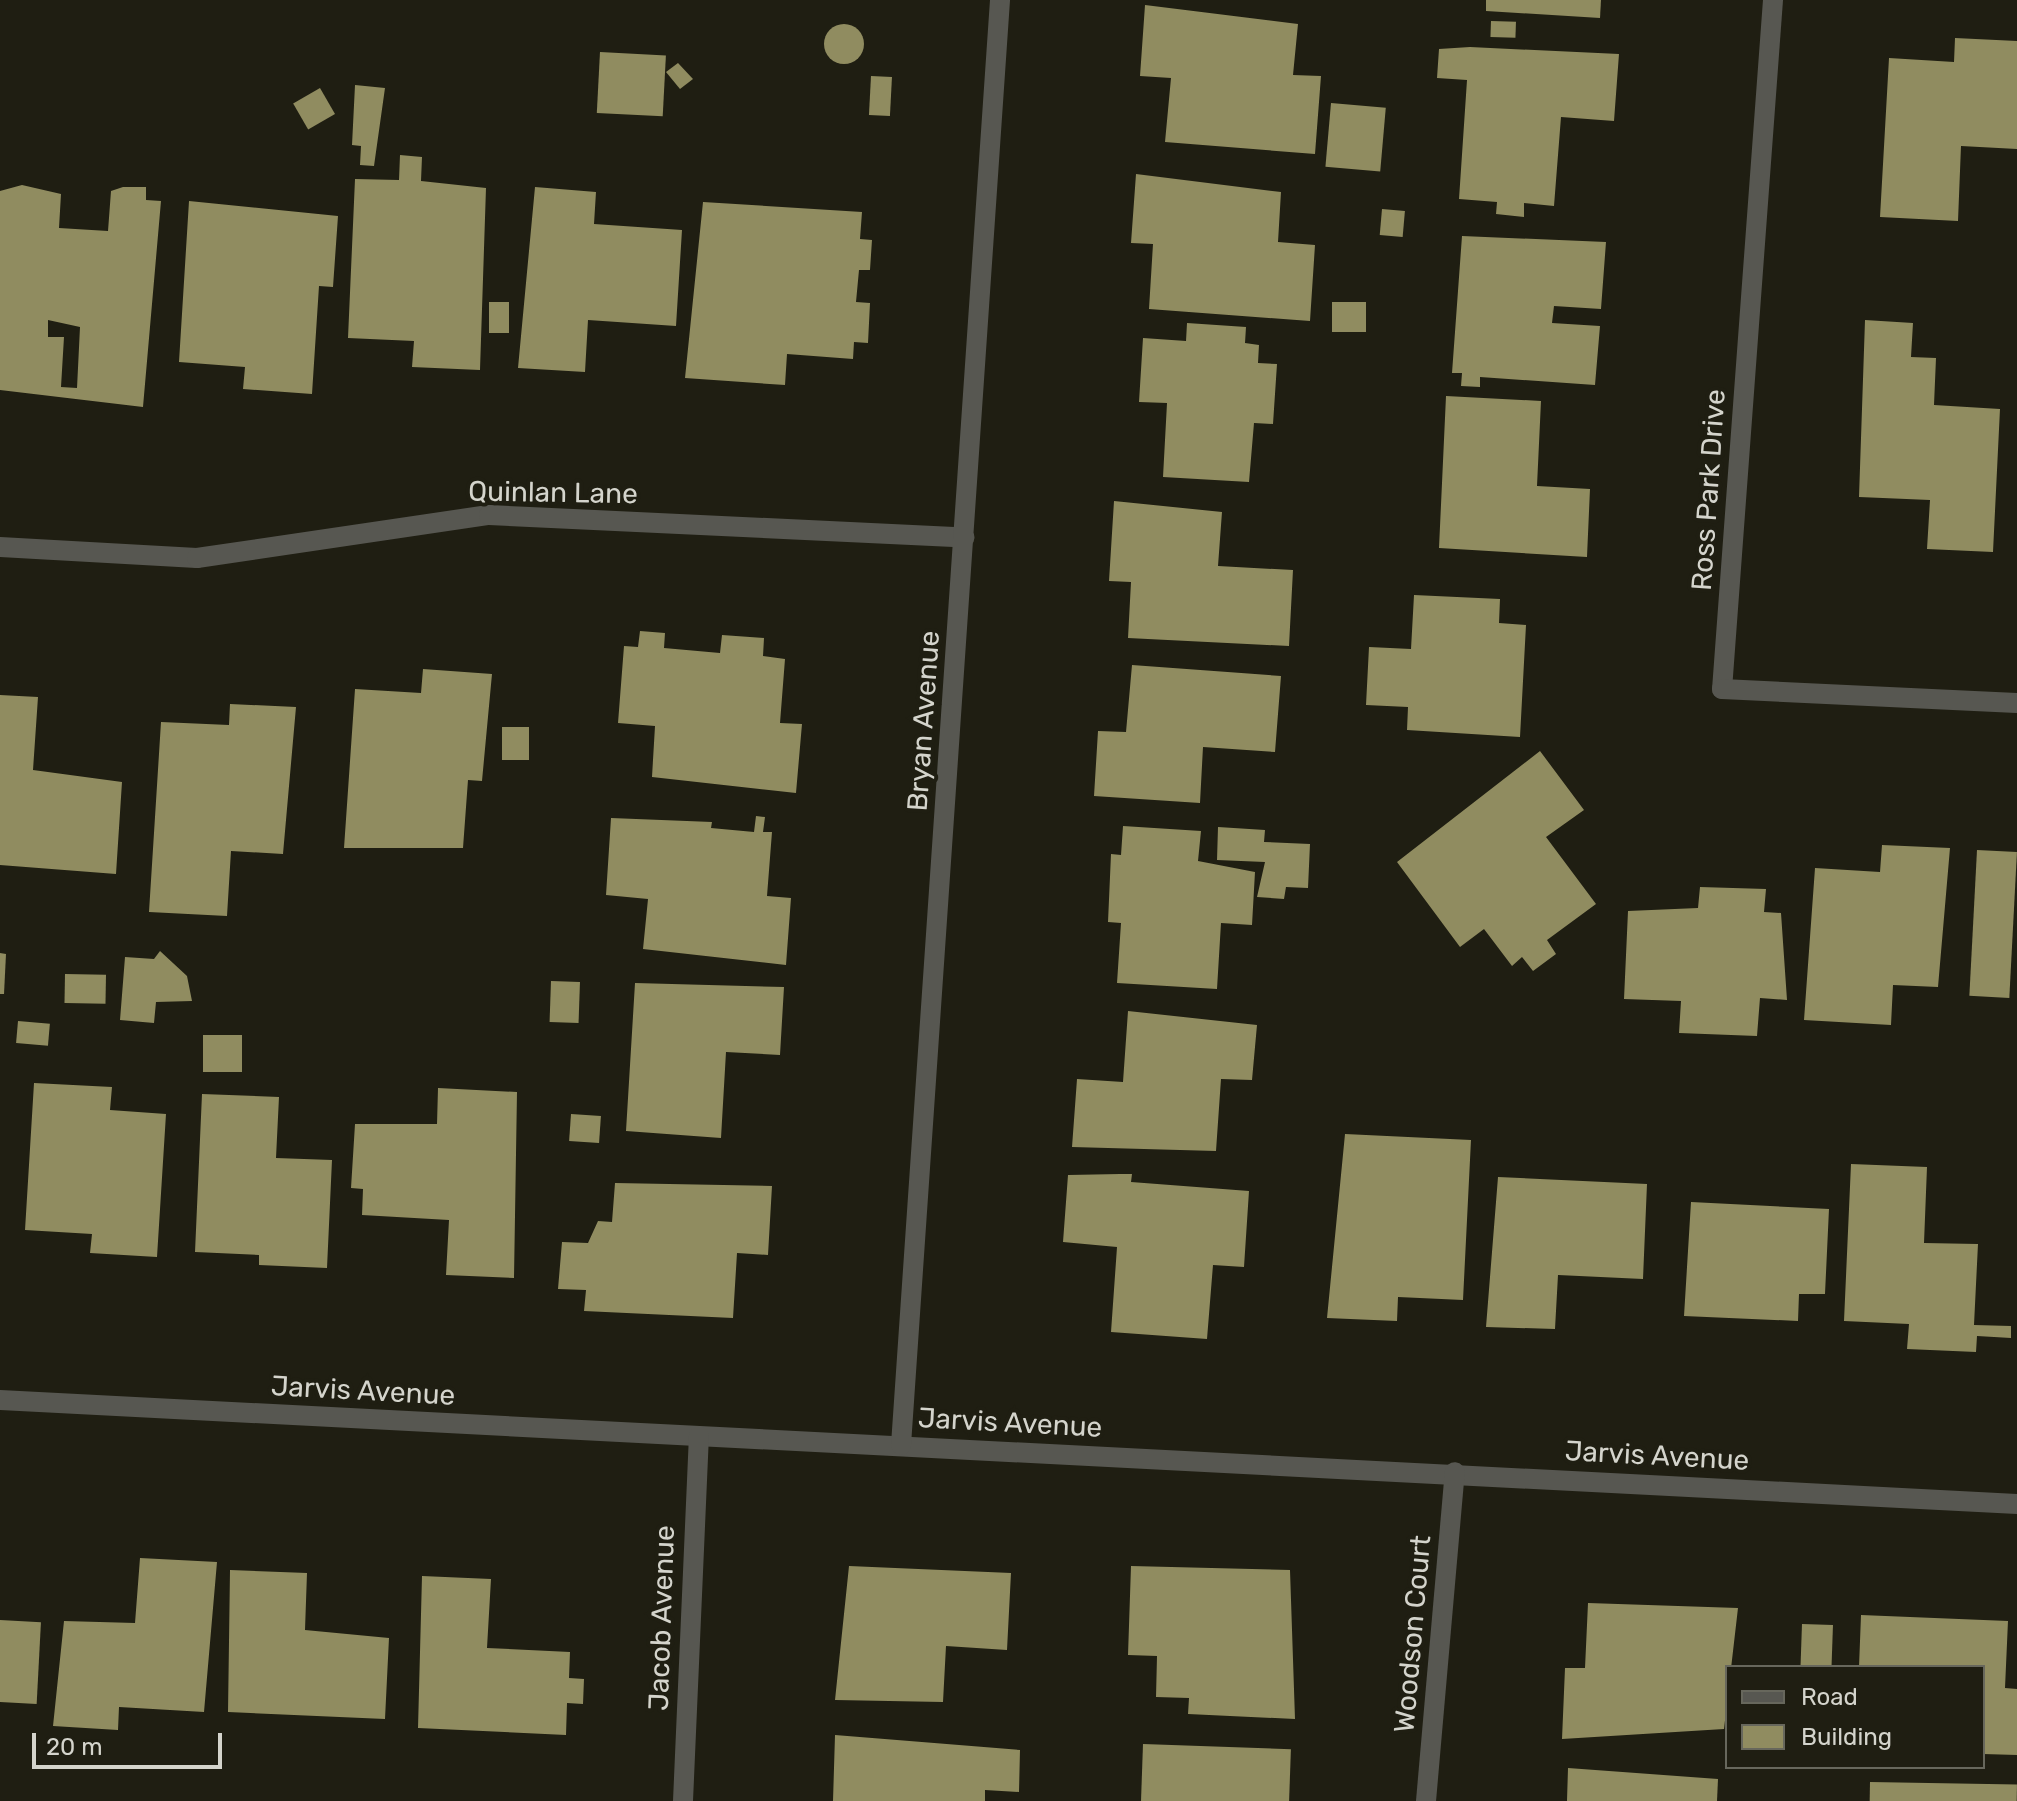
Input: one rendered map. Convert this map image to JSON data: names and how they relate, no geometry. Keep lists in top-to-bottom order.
{
  "streets": {
    "street": [
      "Ross Park Drive",
      "Quinlan Lane",
      "Bryan Avenue",
      "Jarvis Avenue",
      "Jacob Avenue",
      "Woodson Court"
    ]
  },
  "crossings": [
    ["Quinlan Lane", "Bryan Avenue"],
    ["Bryan Avenue", "Jarvis Avenue"],
    ["Jarvis Avenue", "Jacob Avenue"],
    ["Jarvis Avenue", "Woodson Court"]
  ],
  "legend": ["Road", "Building"],
  "scale_bar": "20 m"
}
